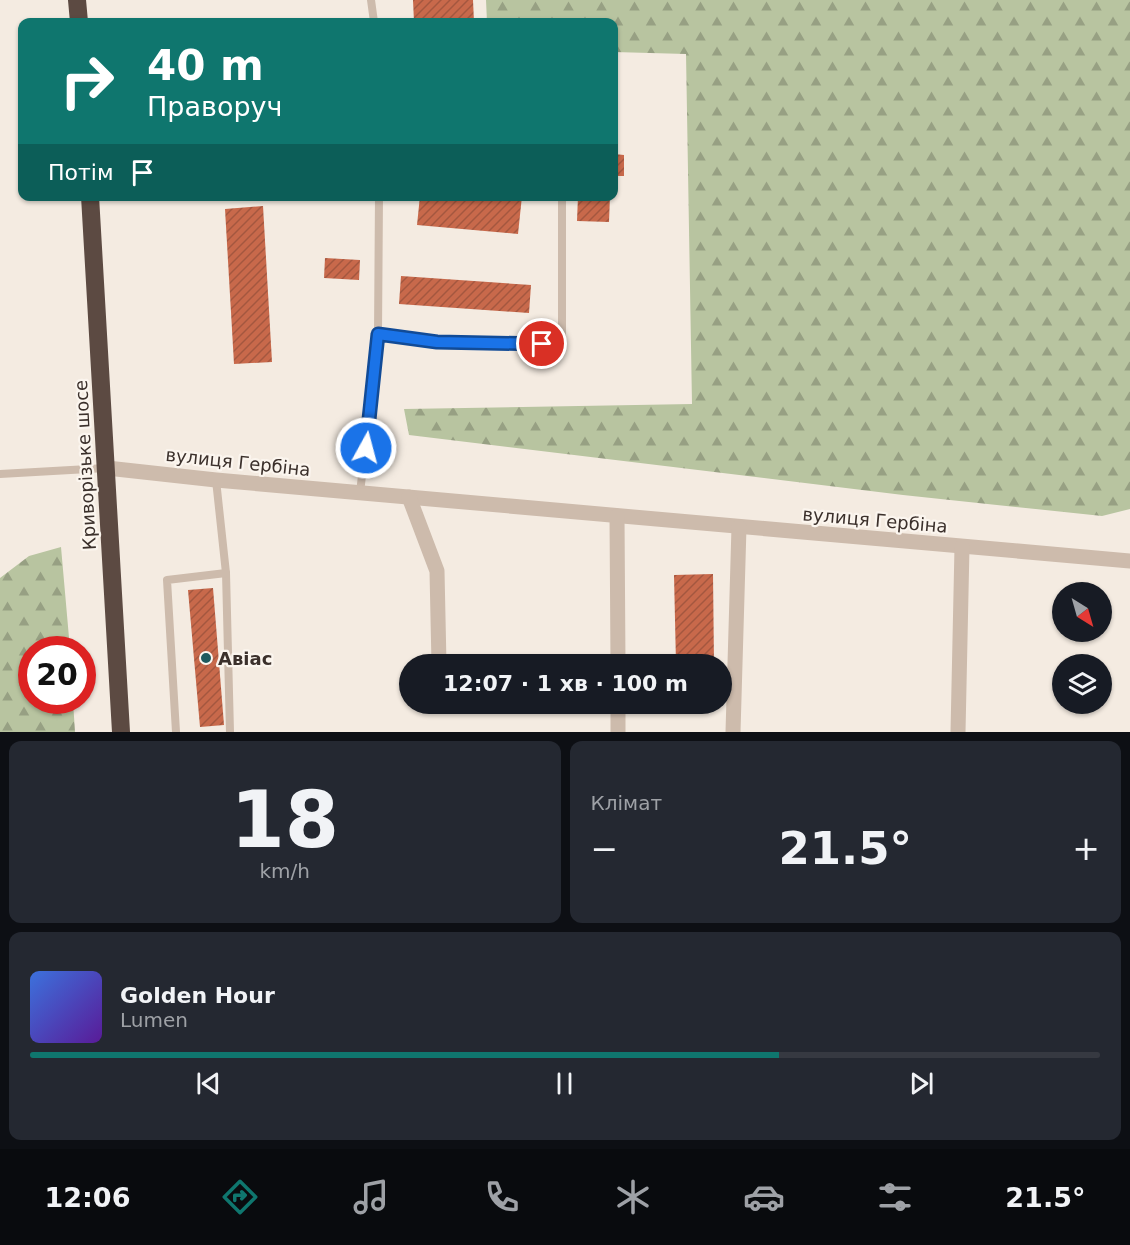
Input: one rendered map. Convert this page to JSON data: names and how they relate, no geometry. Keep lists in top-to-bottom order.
{
  "streets": {
    "highway": ["Криворізьке шосе"],
    "street": ["вулиця Гербіна"]
  },
  "crossings": [
    ["вулиця Гербіна", "Криворізьке шосе"]
  ],
  "places": ["Авіас"],
  "north": "bottom right",
  "page": {
    "turn": ["40 m", "Праворуч"],
    "then": "Потім",
    "limit": "20",
    "trip": "12:07 · 1 хв · 100 m",
    "tile": [
      ["18", "km/h"],
      "Клімат"
    ],
    "heat": ["−", "21.5°", "+"],
    "song": ["Golden Hour", "Lumen"],
    "tabs": ["12:06", "21.5°"]
  }
}
